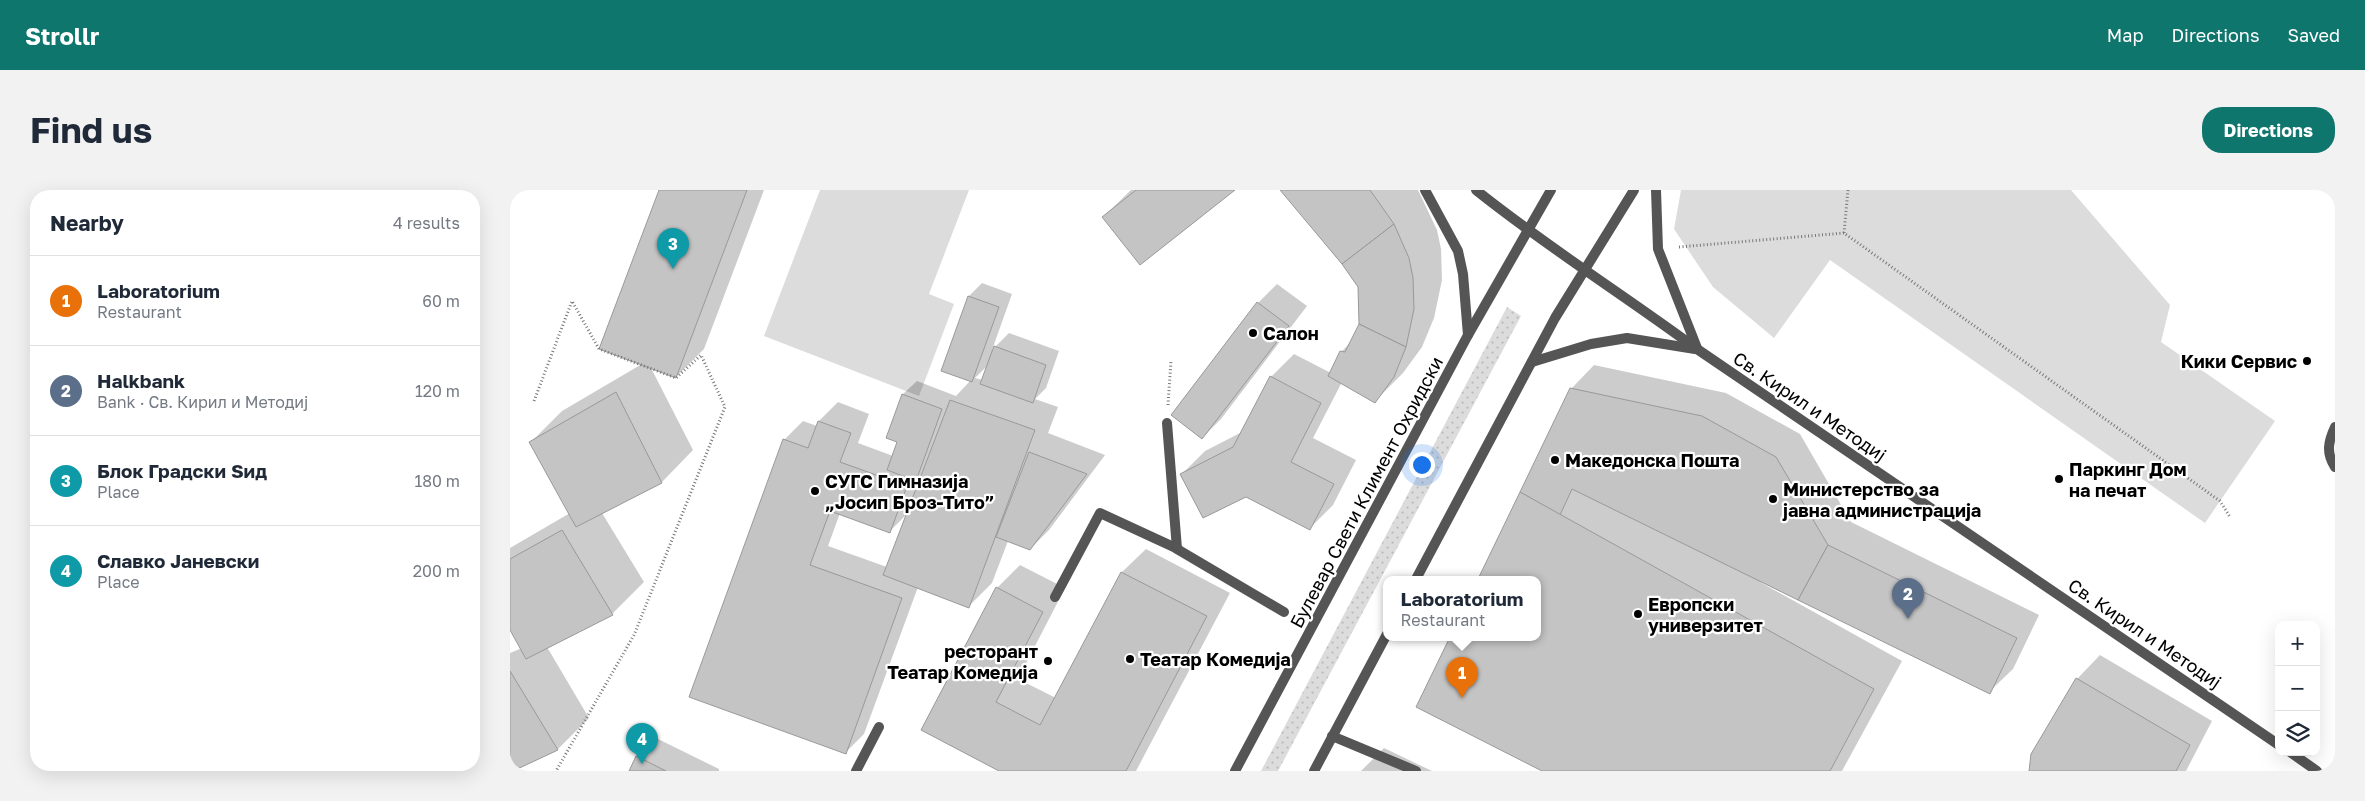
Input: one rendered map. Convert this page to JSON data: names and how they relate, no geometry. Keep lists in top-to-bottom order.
{
  "streets": {
    "street": ["Св. Кирил и Методиј", "Булевар Свети Климент Охридски"]
  },
  "crossings": [
    ["Св. Кирил и Методиј", "Булевар Свети Климент Охридски"]
  ],
  "places": [
    "Салон",
    "Кики Сервис",
    "Македонска Пошта",
    "Паркинг Дом на печат",
    "СУГС Гимназија „Јосип Броз-Тито”",
    "Министерство за јавна администрација",
    "Европски универзитет",
    "Театар Комедија",
    "ресторант Театар Комедија"
  ],
  "page": {
    "header": "Strollr",
    "nav": ["Map", "Directions", "Saved"],
    "buttons": "Directions",
    "title": "Find us",
    "heading": ["Nearby", "4 results"],
    "pins": [
      "3",
      "2",
      "1",
      "4"
    ],
    "list": [
      {
        "mark": "1",
        "name": "Laboratorium",
        "note": "Restaurant",
        "value": "60 m"
      },
      {
        "mark": "2",
        "name": "Halkbank",
        "note": "Bank · Св. Кирил и Методиј",
        "value": "120 m"
      },
      {
        "mark": "3",
        "name": "Блок Градски Sид",
        "note": "Place",
        "value": "180 m"
      },
      {
        "mark": "4",
        "name": "Славко Јаневски",
        "note": "Place",
        "value": "200 m"
      }
    ],
    "popup": ["Laboratorium", "Restaurant"],
    "map_buttons": ["+", "−"]
  }
}
